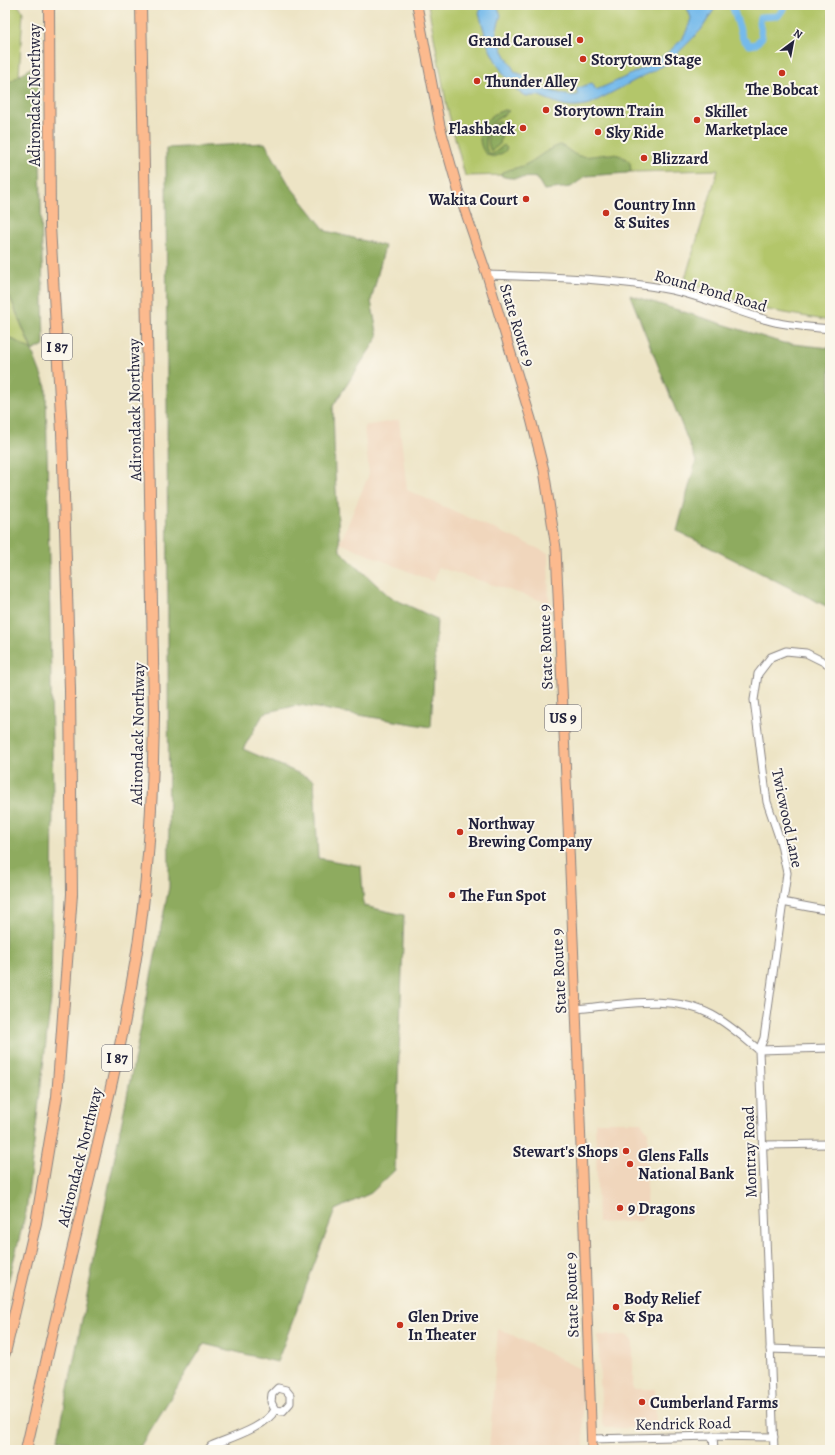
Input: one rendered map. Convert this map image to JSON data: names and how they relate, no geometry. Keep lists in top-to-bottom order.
{
  "streets": {
    "highway": ["Adirondack Northway", "I 87"],
    "main road": ["State Route 9", "US 9"],
    "street": [
      "Round Pond Road",
      "Twicwood Lane",
      "Montray Road",
      "Kendrick Road"
    ]
  },
  "crossings": [
    ["Round Pond Road", "State Route 9"],
    ["State Route 9", "Kendrick Road"],
    ["Twicwood Lane", "Montray Road"],
    ["Montray Road", "Kendrick Road"]
  ],
  "places": [
    "Grand Carousel",
    "Storytown Stage",
    "The Bobcat",
    "Thunder Alley",
    "Storytown Train",
    "Skillet Marketplace",
    "Flashback",
    "Sky Ride",
    "Blizzard",
    "Wakita Court",
    "Country Inn & Suites",
    "Northway Brewing Company",
    "The Fun Spot",
    "Stewart's Shops",
    "Glens Falls National Bank",
    "9 Dragons",
    "Body Relief & Spa",
    "Glen Drive In Theater",
    "Cumberland Farms"
  ],
  "north": "top right"
}
